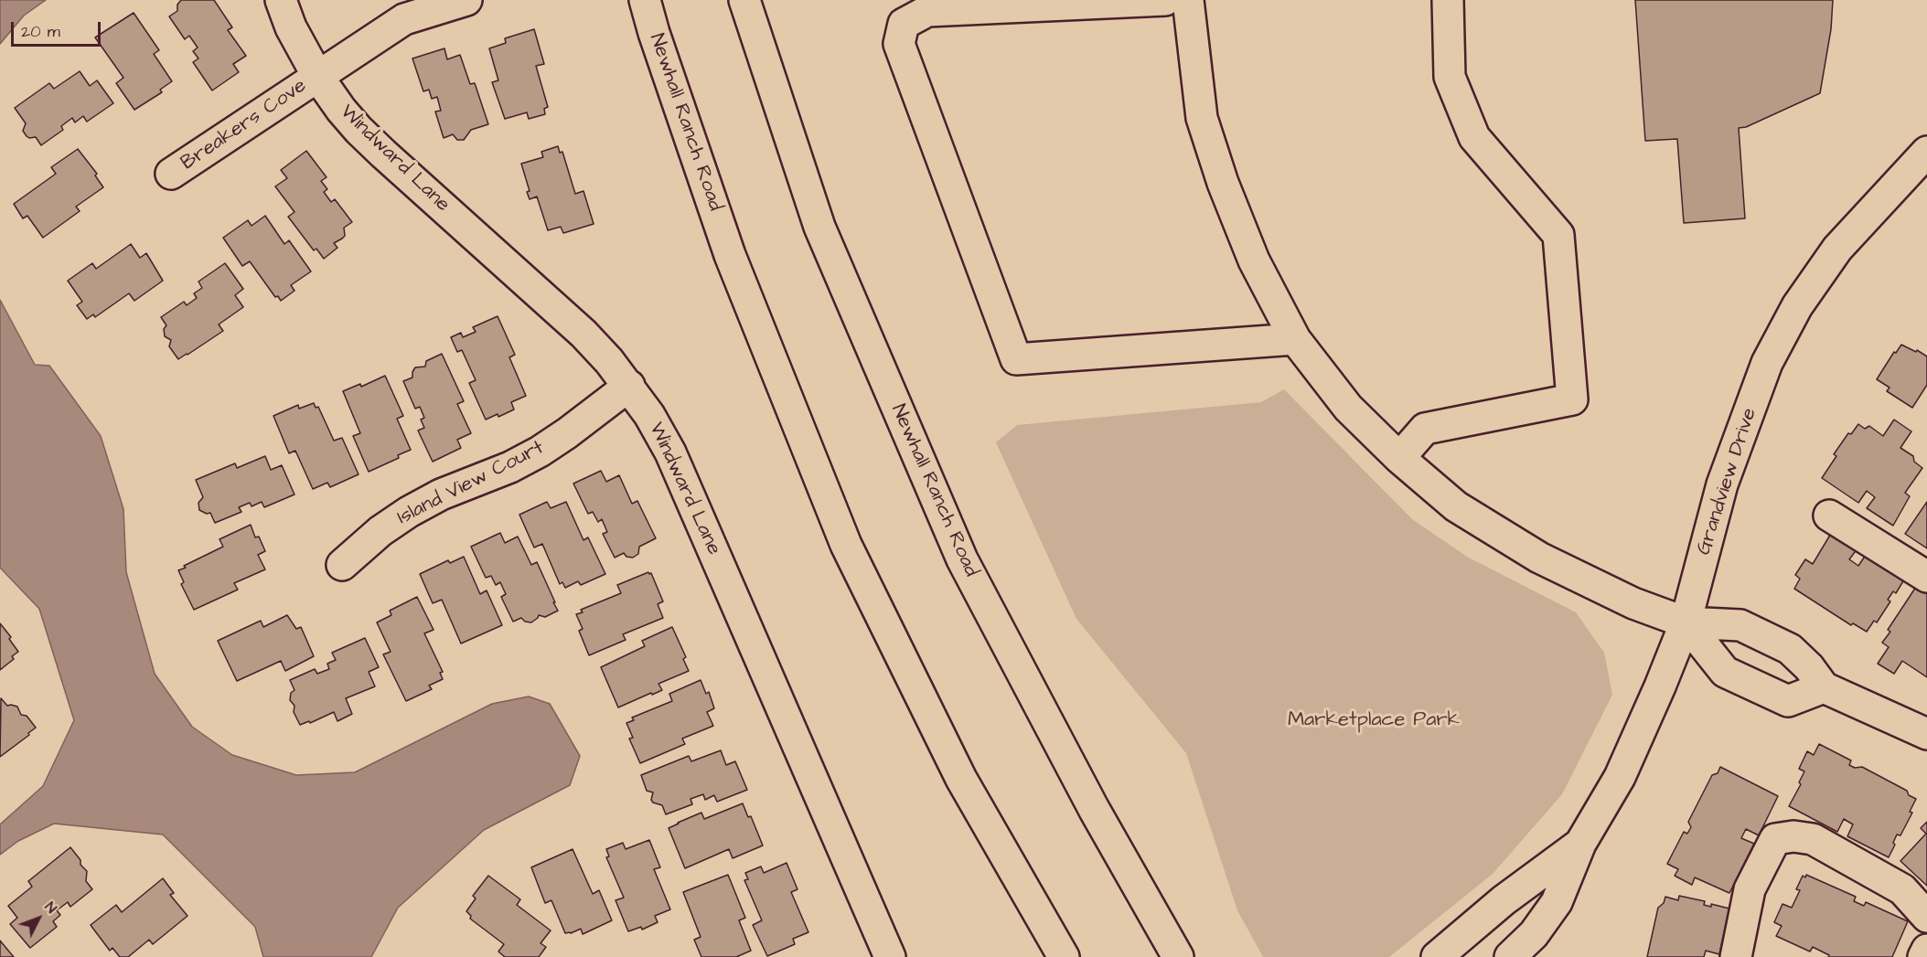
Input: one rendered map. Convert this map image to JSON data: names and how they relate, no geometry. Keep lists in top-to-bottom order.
{
  "streets": {
    "street": [
      "Newhall Ranch Road",
      "Breakers Cove",
      "Windward Lane",
      "Grandview Drive",
      "Island View Court"
    ]
  },
  "crossings": [
    ["Breakers Cove", "Windward Lane"],
    ["Windward Lane", "Island View Court"]
  ],
  "parks": ["Marketplace Park"],
  "scale_bar": "20 m",
  "north": "top right"
}
